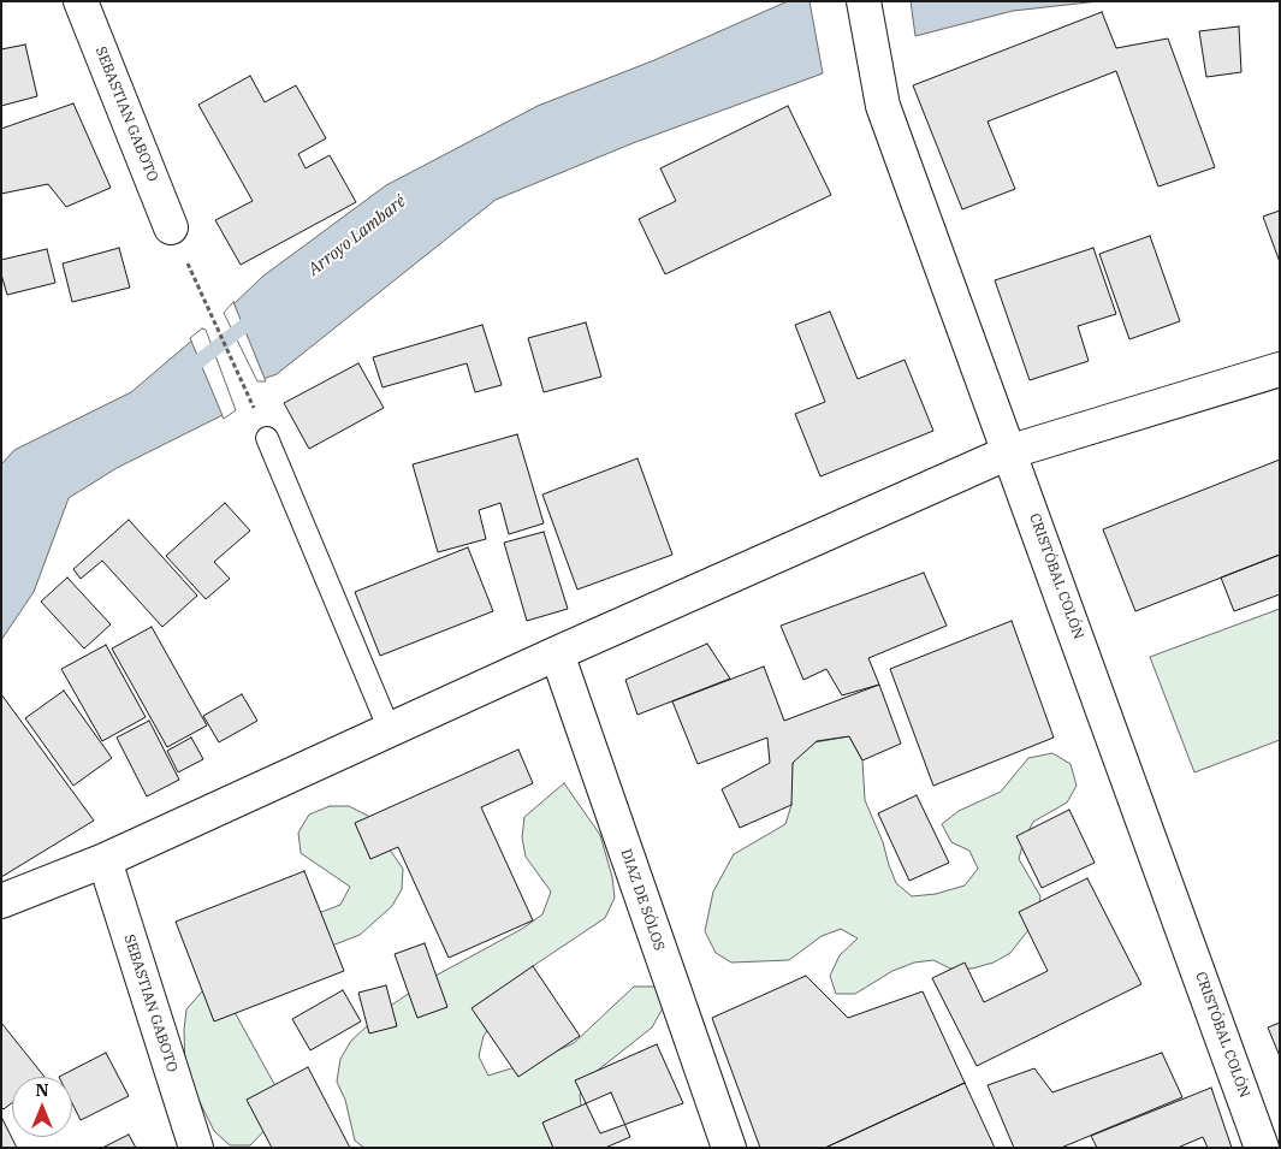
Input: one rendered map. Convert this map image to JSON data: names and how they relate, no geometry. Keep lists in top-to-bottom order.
{
  "streets": {
    "street": ["SEBASTIAN GABOTO", "CRISTÓBAL COLÓN", "DIAZ DE SÓLOS"]
  },
  "water": ["Arroyo Lambaré"],
  "north": "top"
}
